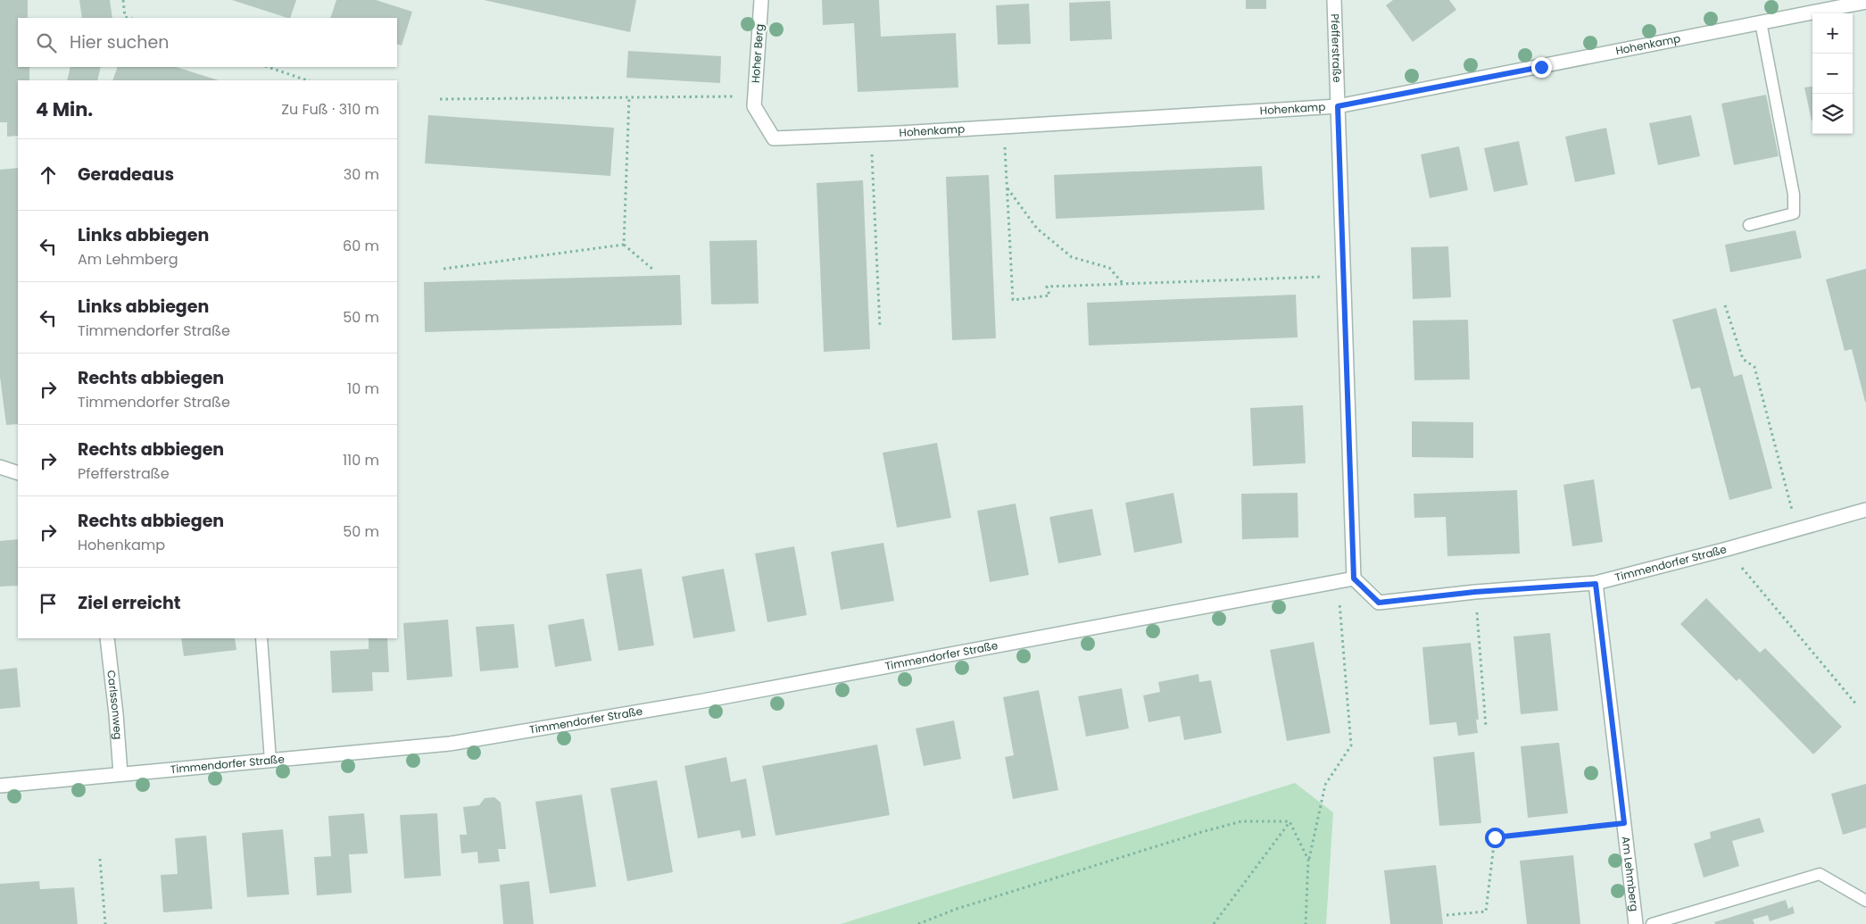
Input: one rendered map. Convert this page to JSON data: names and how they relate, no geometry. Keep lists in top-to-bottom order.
{
  "streets": {
    "street": [
      "Hohenkamp",
      "Pfefferstraße",
      "Hoher Berg",
      "Timmendorfer Straße",
      "Carlssonweg",
      "Am Lehmberg"
    ]
  },
  "crossings": [
    ["Hohenkamp", "Pfefferstraße"],
    ["Hohenkamp", "Hoher Berg"],
    ["Pfefferstraße", "Timmendorfer Straße"],
    ["Timmendorfer Straße", "Carlssonweg"],
    ["Timmendorfer Straße", "Am Lehmberg"]
  ],
  "page": {
    "map_buttons": ["+", "−"],
    "search": "Hier suchen",
    "heading": ["4 Min.", "Zu Fuß · 310 m"],
    "list": [
      ["Geradeaus", "30 m"],
      ["Links abbiegen", "Am Lehmberg", "60 m"],
      ["Links abbiegen", "Timmendorfer Straße", "50 m"],
      ["Rechts abbiegen", "Timmendorfer Straße", "10 m"],
      ["Rechts abbiegen", "Pfefferstraße", "110 m"],
      ["Rechts abbiegen", "Hohenkamp", "50 m"],
      "Ziel erreicht"
    ]
  }
}
